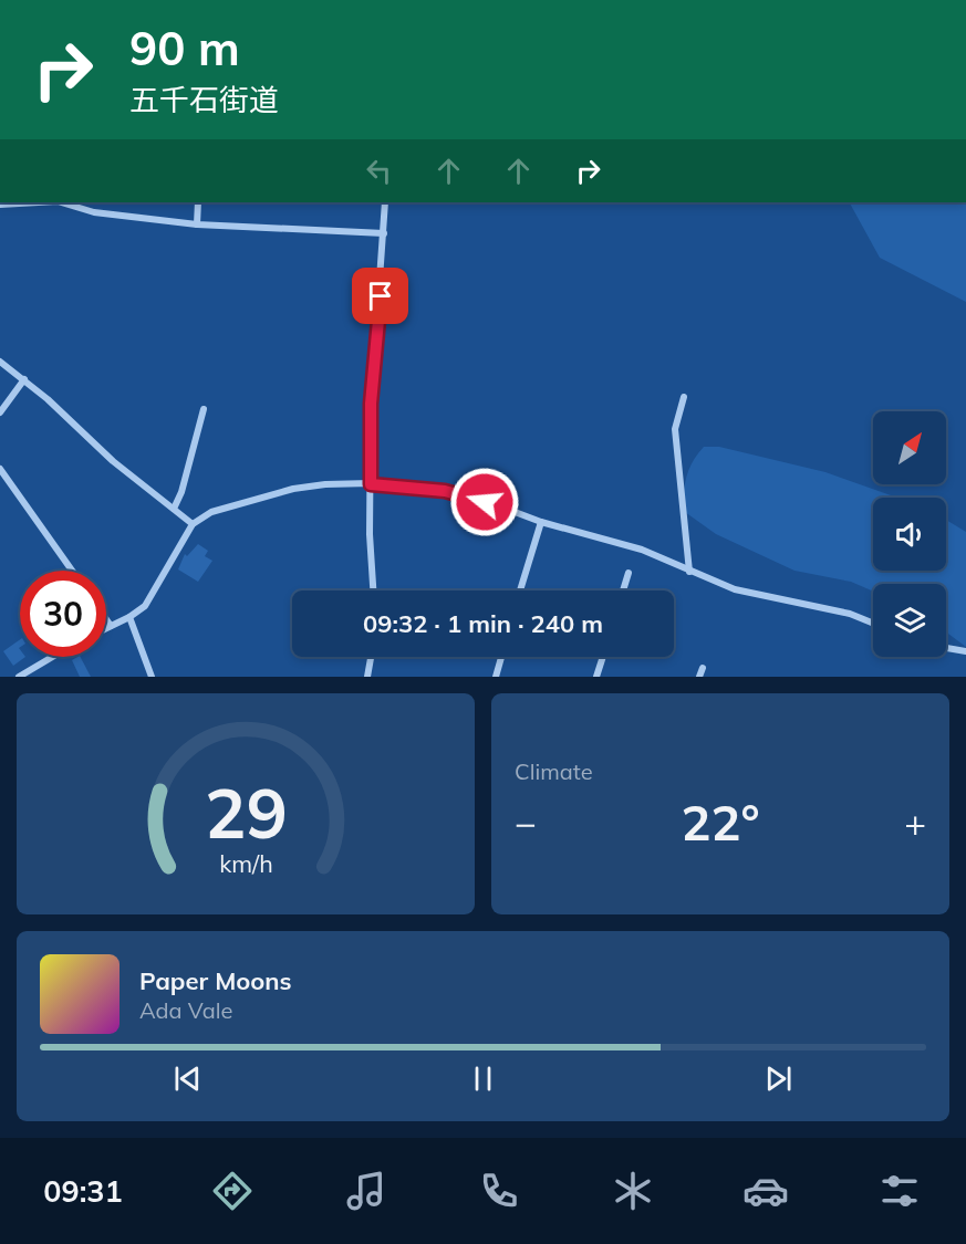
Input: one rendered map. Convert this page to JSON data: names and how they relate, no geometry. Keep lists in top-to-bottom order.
{
  "north": "top right",
  "page": {
    "turn": ["90 m", "五千石街道"],
    "limit": "30",
    "trip": "09:32 · 1 min · 240 m",
    "tile": "Climate",
    "heat": ["−", "22°", "+"],
    "song": ["Paper Moons", "Ada Vale"],
    "tabs": "09:31",
    "gauge": ["29", "km/h"]
  }
}
